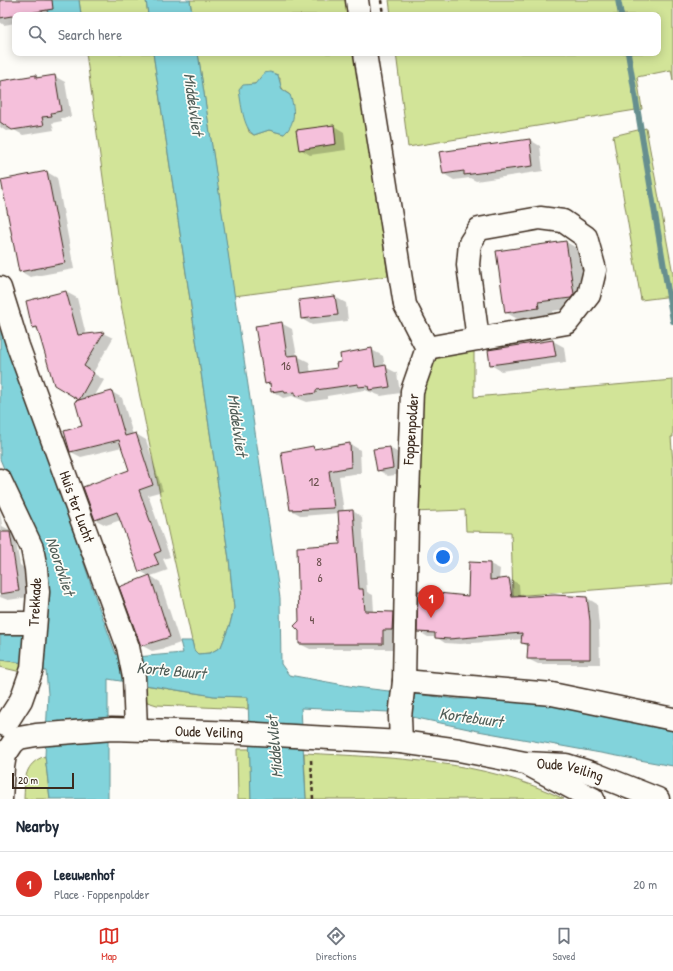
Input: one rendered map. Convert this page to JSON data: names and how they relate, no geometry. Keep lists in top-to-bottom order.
{
  "streets": {
    "street": [
      "Foppenpolder",
      "Huis ter Lucht",
      "Trekkade",
      "Oude Veiling"
    ]
  },
  "crossings": [
    ["Foppenpolder", "Oude Veiling"],
    ["Huis ter Lucht", "Oude Veiling"],
    ["Trekkade", "Oude Veiling"]
  ],
  "water": [
    "Middelvliet",
    "Noordvliet",
    "Korte Buurt",
    "Kortebuurt"
  ],
  "house_numbers": [
    "16",
    "12",
    "8",
    "6",
    "4"
  ],
  "scale_bar": "20 m",
  "page": {
    "search": "Search here",
    "pins": "1",
    "scale": "20 m",
    "heading": "Nearby",
    "list": [
      {
        "mark": "1",
        "name": "Leeuwenhof",
        "note": "Place · Foppenpolder",
        "value": "20 m"
      }
    ],
    "nav": ["Map", "Directions", "Saved"]
  }
}
